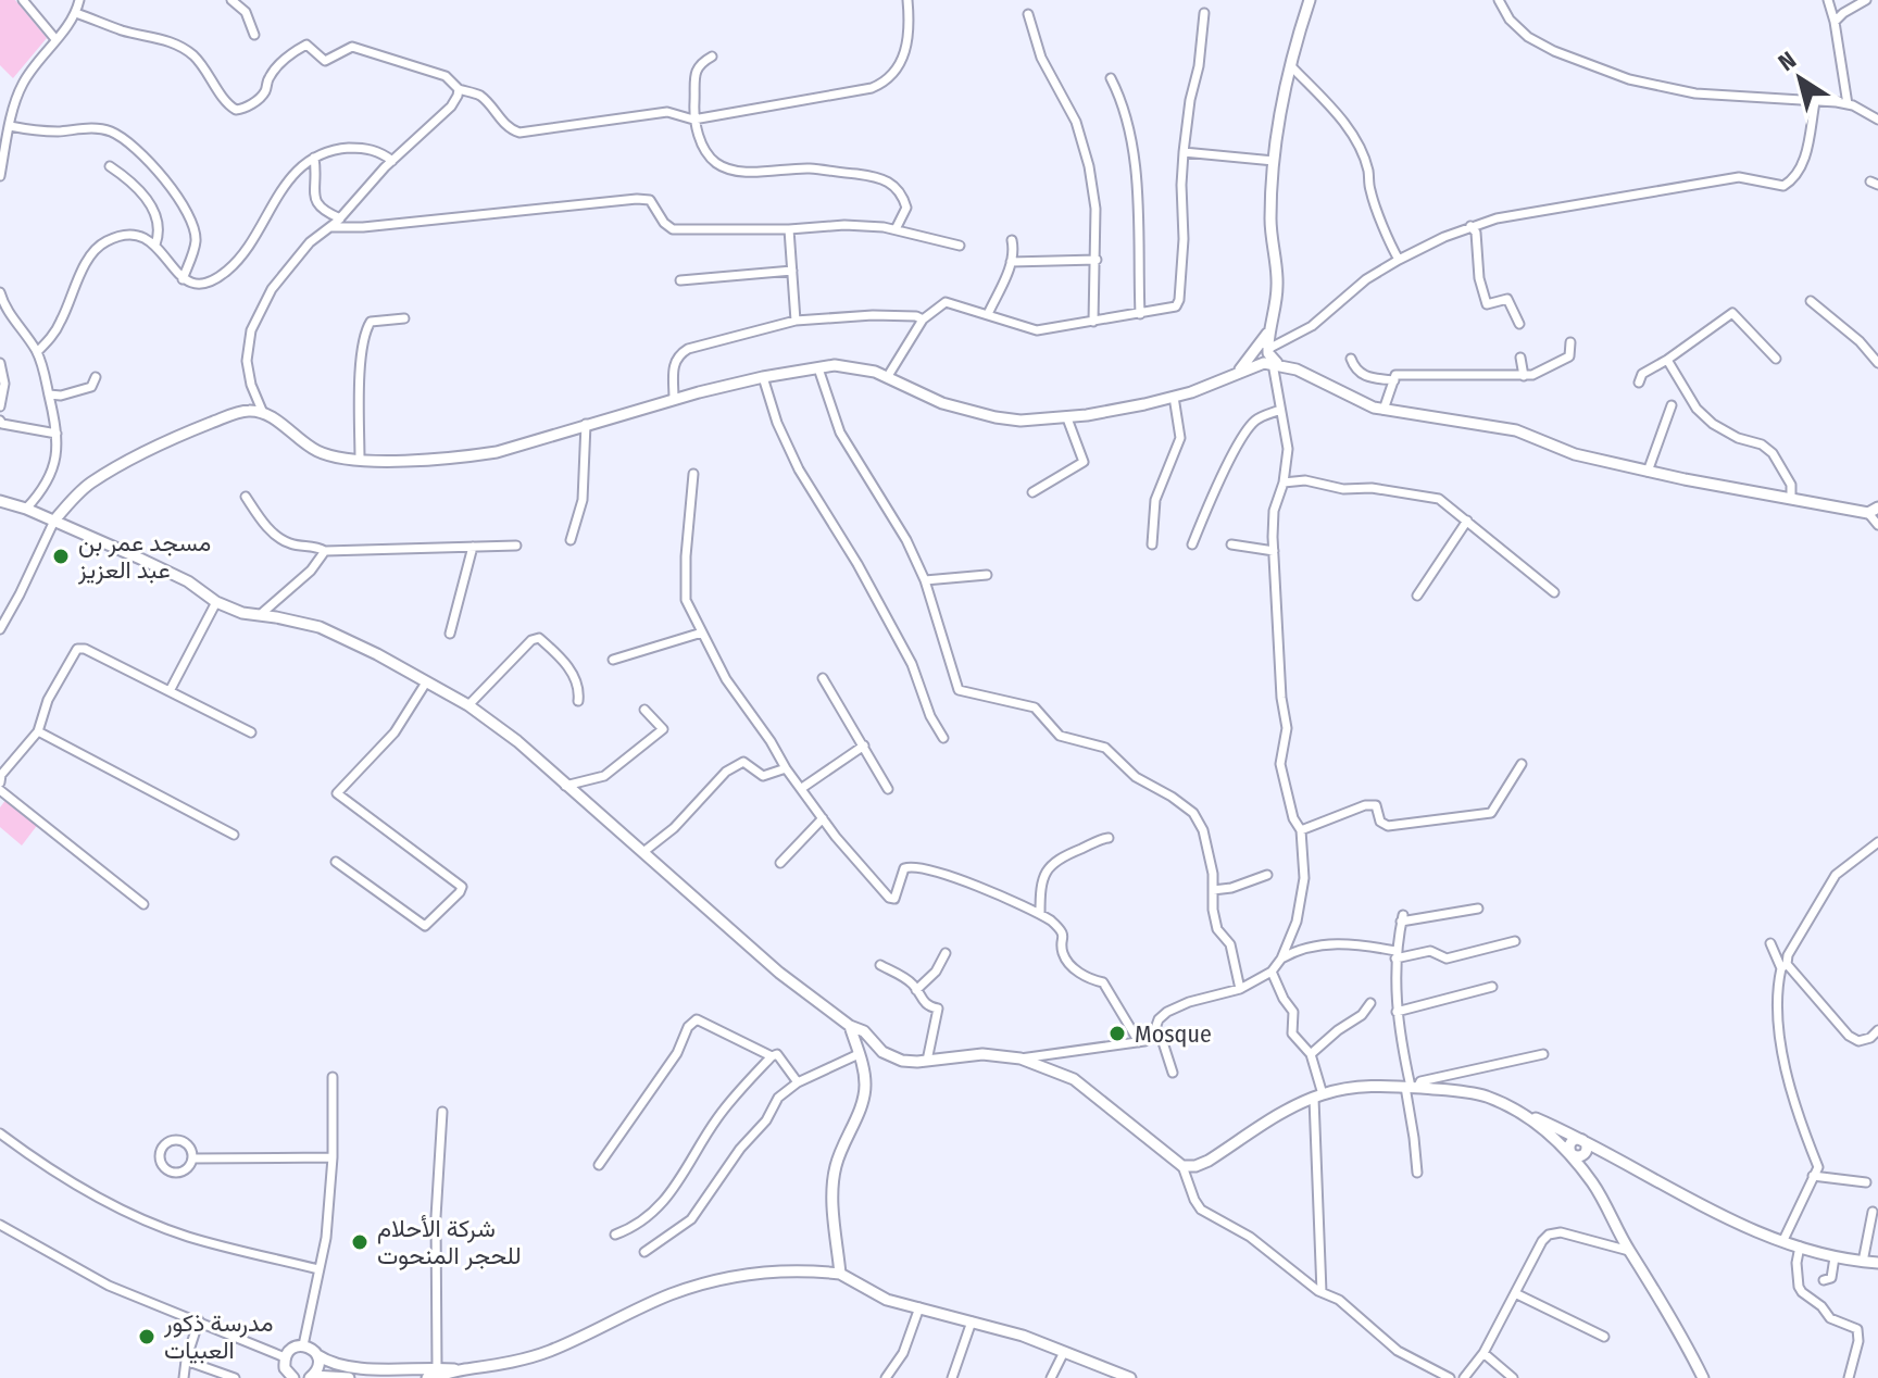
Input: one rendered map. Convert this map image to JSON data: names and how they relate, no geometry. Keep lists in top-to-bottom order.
{
  "places": [
    "مسجد عمر بن عبد العزيز",
    "Mosque",
    "شركة الأحلام للحجر المنحوت",
    "مدرسة ذكور العبيات"
  ],
  "north": "top left"
}
